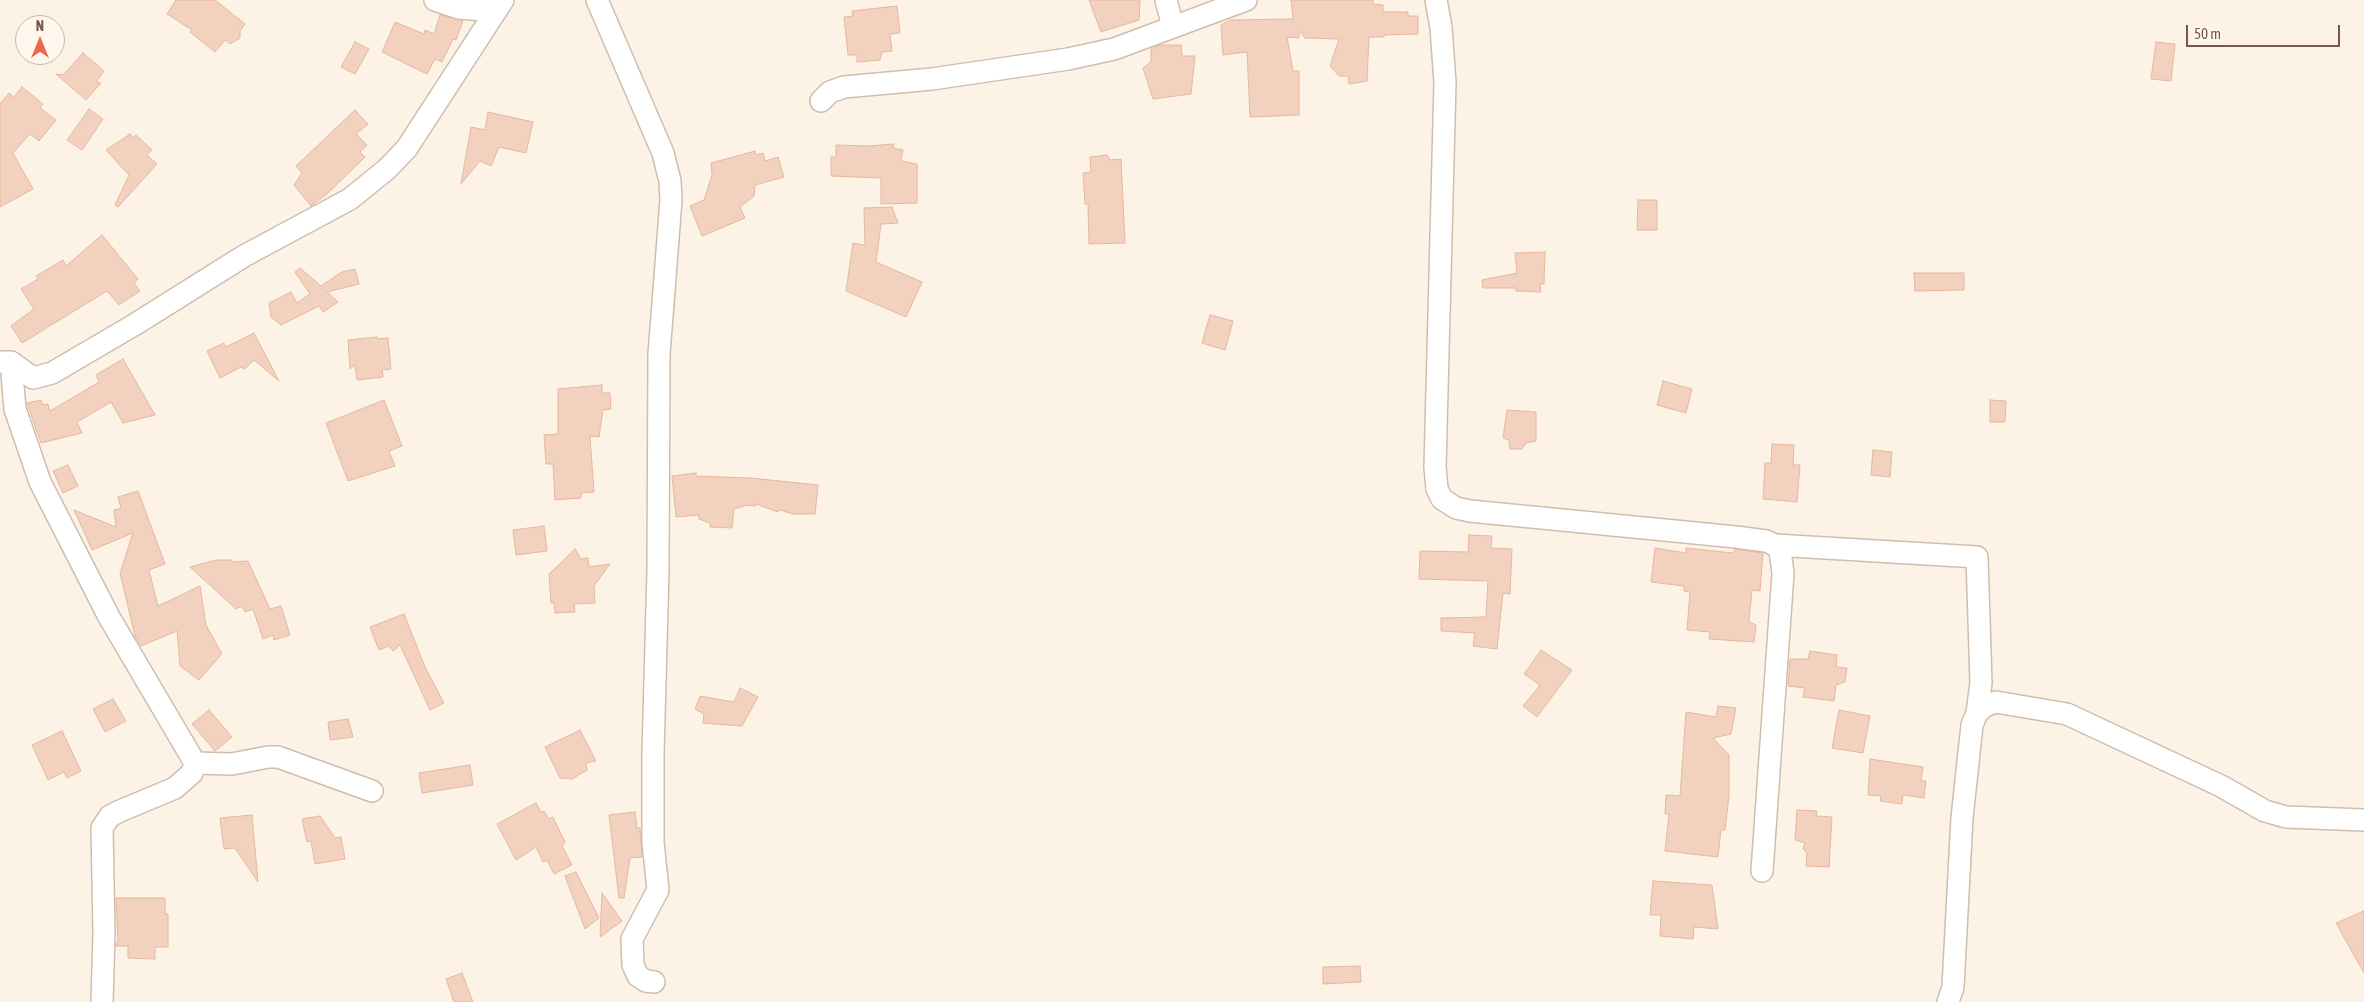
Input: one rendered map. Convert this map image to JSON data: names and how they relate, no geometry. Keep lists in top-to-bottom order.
{
  "scale_bar": "50 m",
  "north": "top"
}
